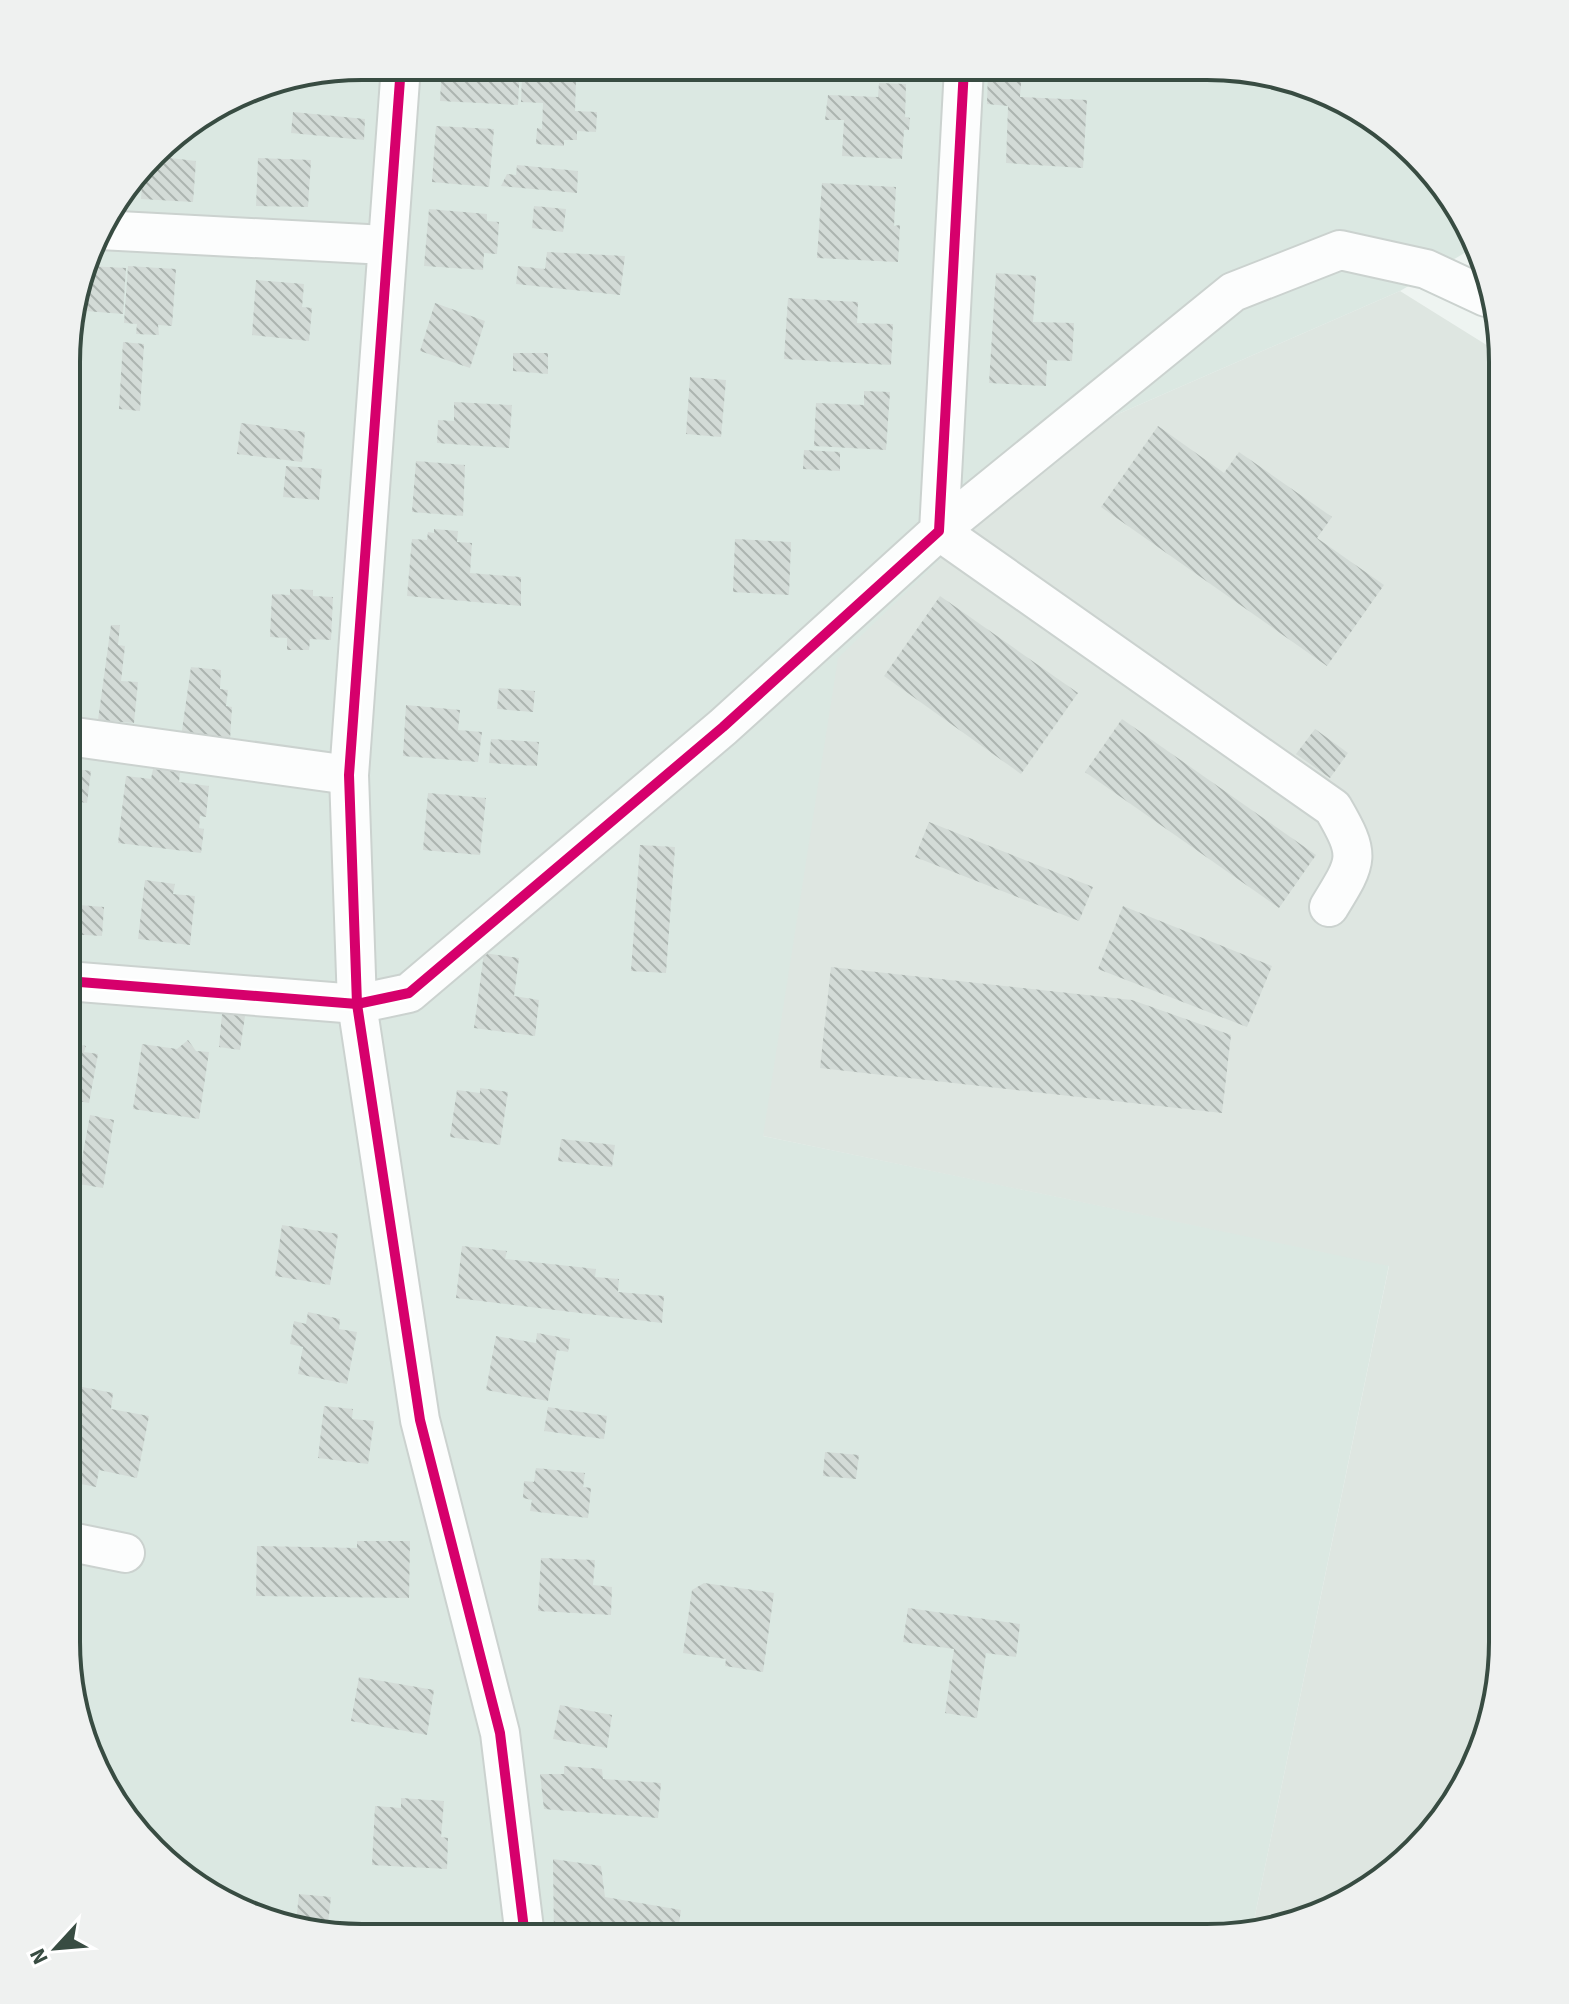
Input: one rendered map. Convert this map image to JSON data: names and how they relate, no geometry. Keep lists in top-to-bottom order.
{
  "north": "bottom left"
}
